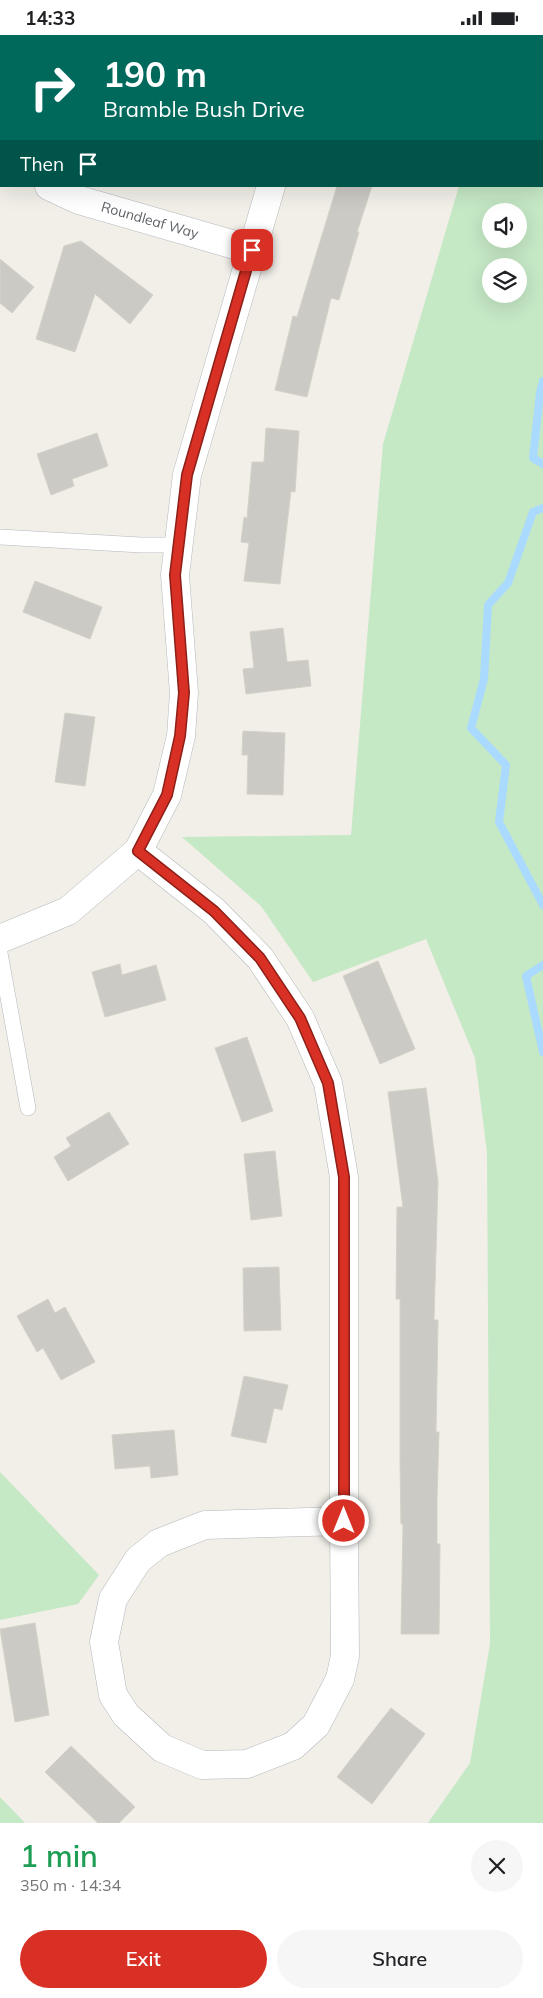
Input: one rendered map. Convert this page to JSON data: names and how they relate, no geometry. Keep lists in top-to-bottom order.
{
  "streets": {
    "street": ["Roundleaf Way"]
  },
  "page": {
    "status": "14:33",
    "turn": ["190 m", "Bramble Bush Drive"],
    "then": "Then",
    "heading": ["1 min", "350 m · 14:34"],
    "buttons": ["Exit", "Share"]
  }
}
